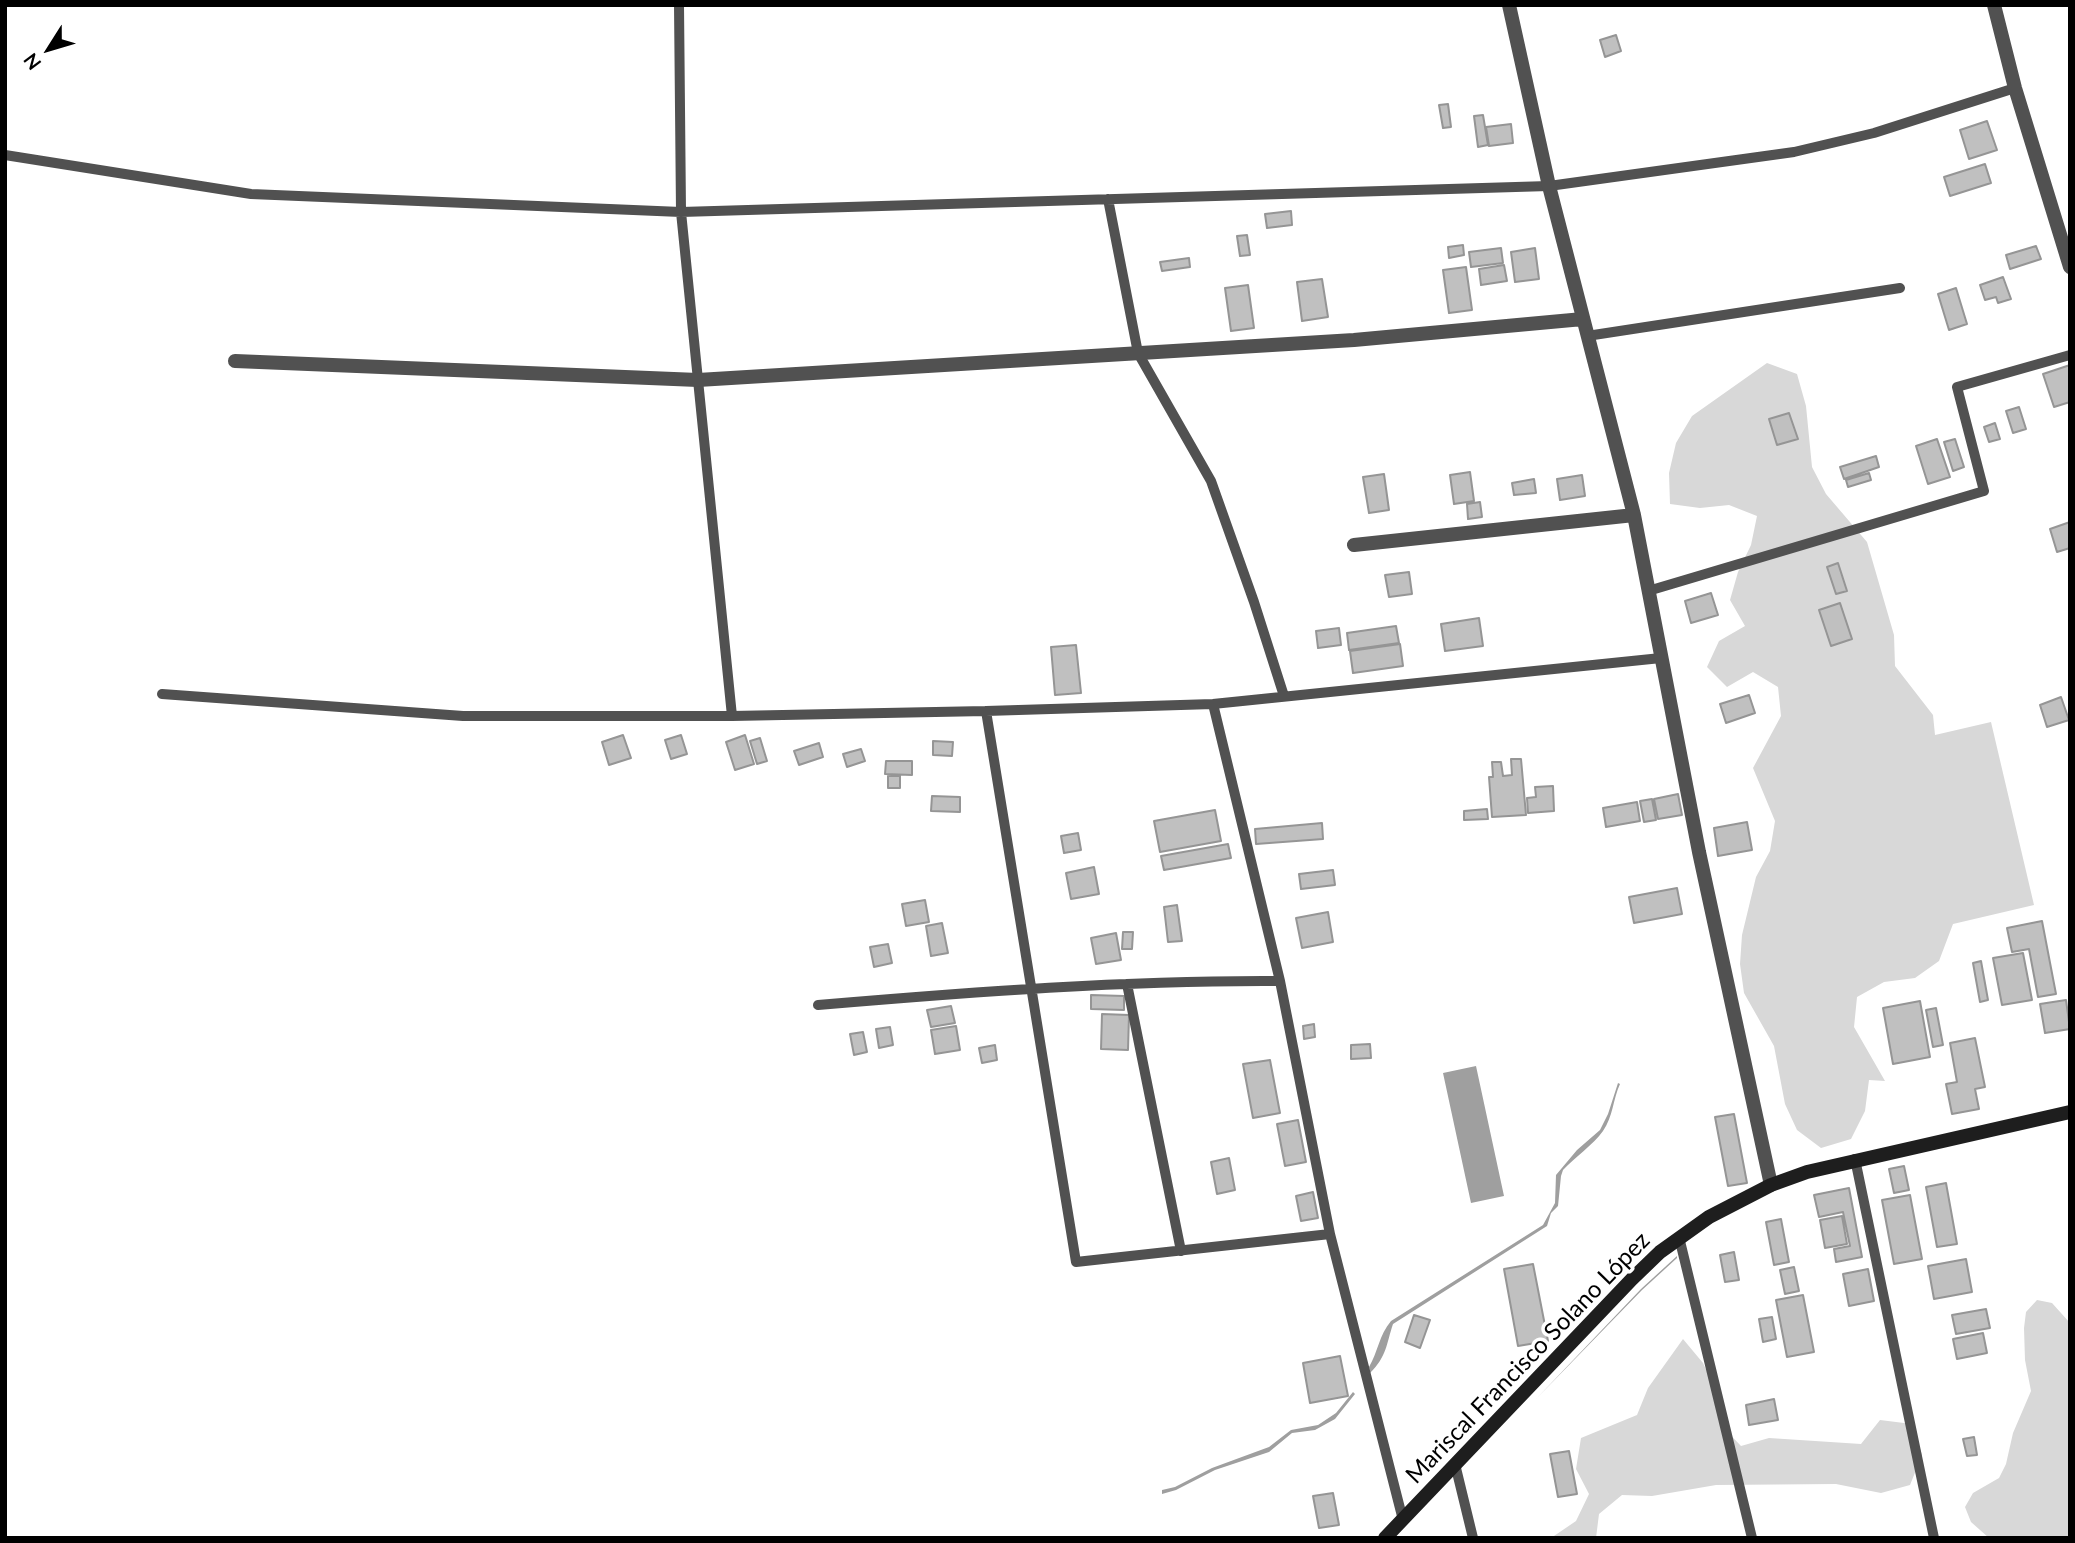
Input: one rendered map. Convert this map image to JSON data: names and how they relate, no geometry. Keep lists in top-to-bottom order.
{
  "streets": {
    "main road": ["Mariscal Francisco Solano López"]
  },
  "north": "bottom left"
}
